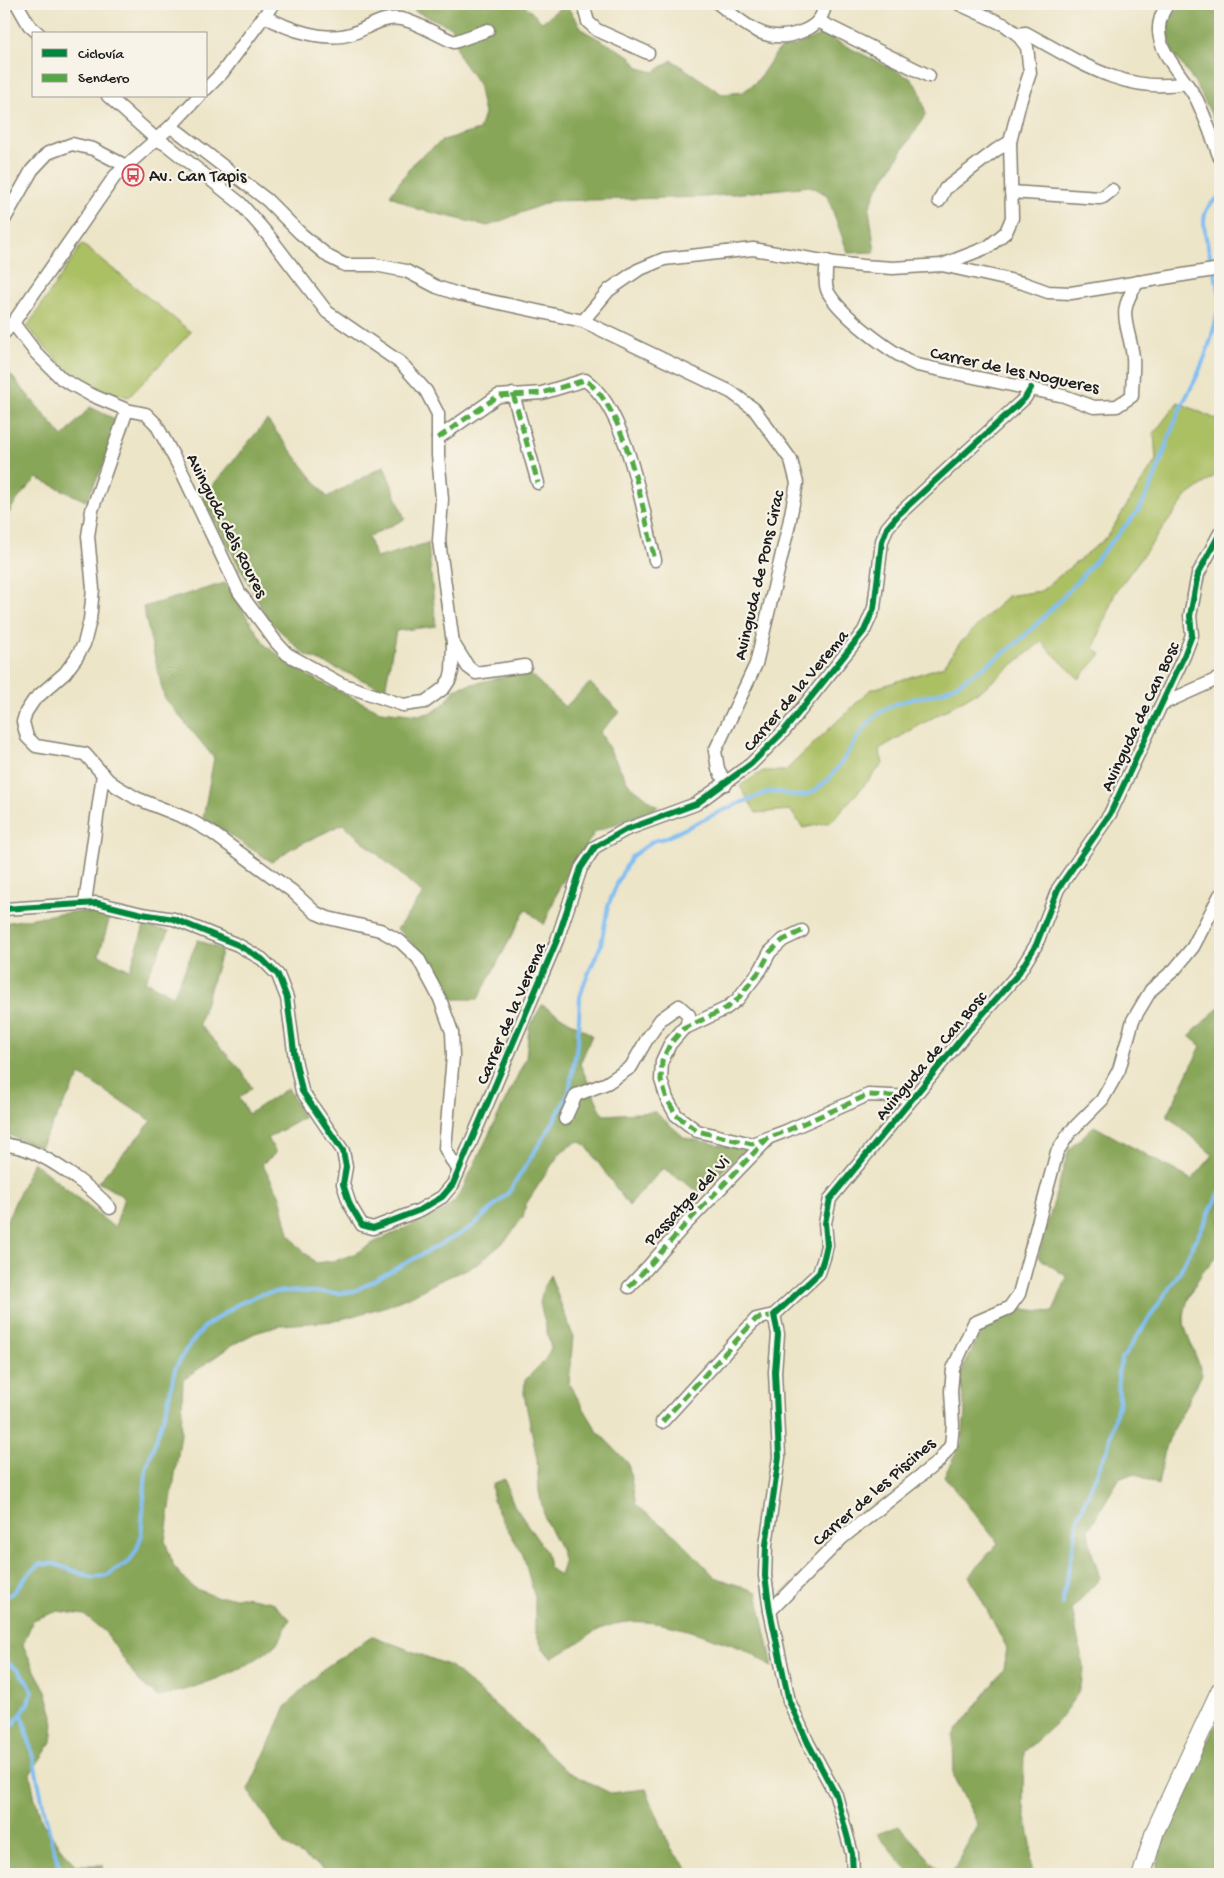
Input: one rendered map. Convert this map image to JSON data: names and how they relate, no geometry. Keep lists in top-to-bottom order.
{
  "streets": {
    "street": [
      "Carrer de les Nogueres",
      "Avinguda dels Roures",
      "Avinguda de Pons Cirac",
      "Carrer de la Verema",
      "Avinguda de Can Bosc",
      "Passatge del Vi",
      "Carrer de les Piscines"
    ]
  },
  "crossings": [
    ["Carrer de les Nogueres", "Carrer de la Verema"],
    ["Avinguda de Pons Cirac", "Carrer de la Verema"]
  ],
  "places": {
    "bus stop": ["Av. Can Tapis"]
  },
  "legend": ["Ciclovía", "Sendero"]
}
